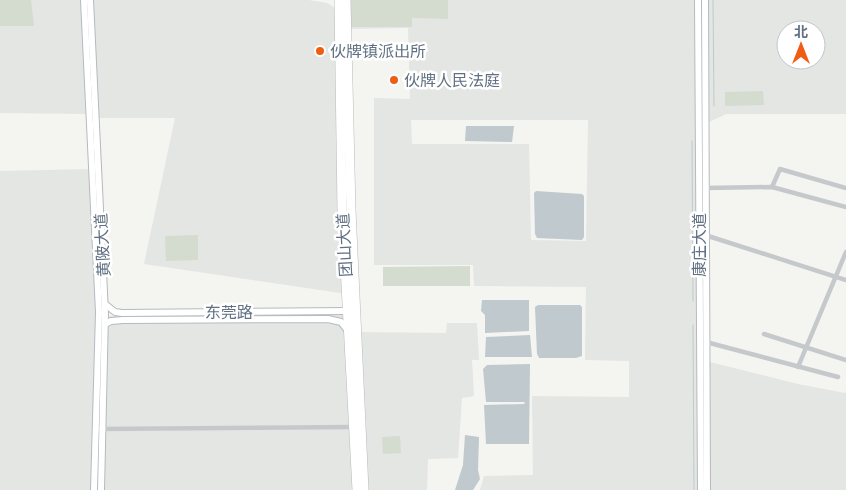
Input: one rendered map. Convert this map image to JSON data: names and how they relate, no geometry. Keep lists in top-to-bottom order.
{
  "streets": {
    "highway": ["团山大道"],
    "street": ["黄陂大道", "康庄大道", "东莞路"]
  },
  "crossings": [
    ["黄陂大道", "东莞路"],
    ["团山大道", "东莞路"]
  ],
  "places": ["伙牌镇派出所", "伙牌人民法庭"],
  "north": "top"
}
